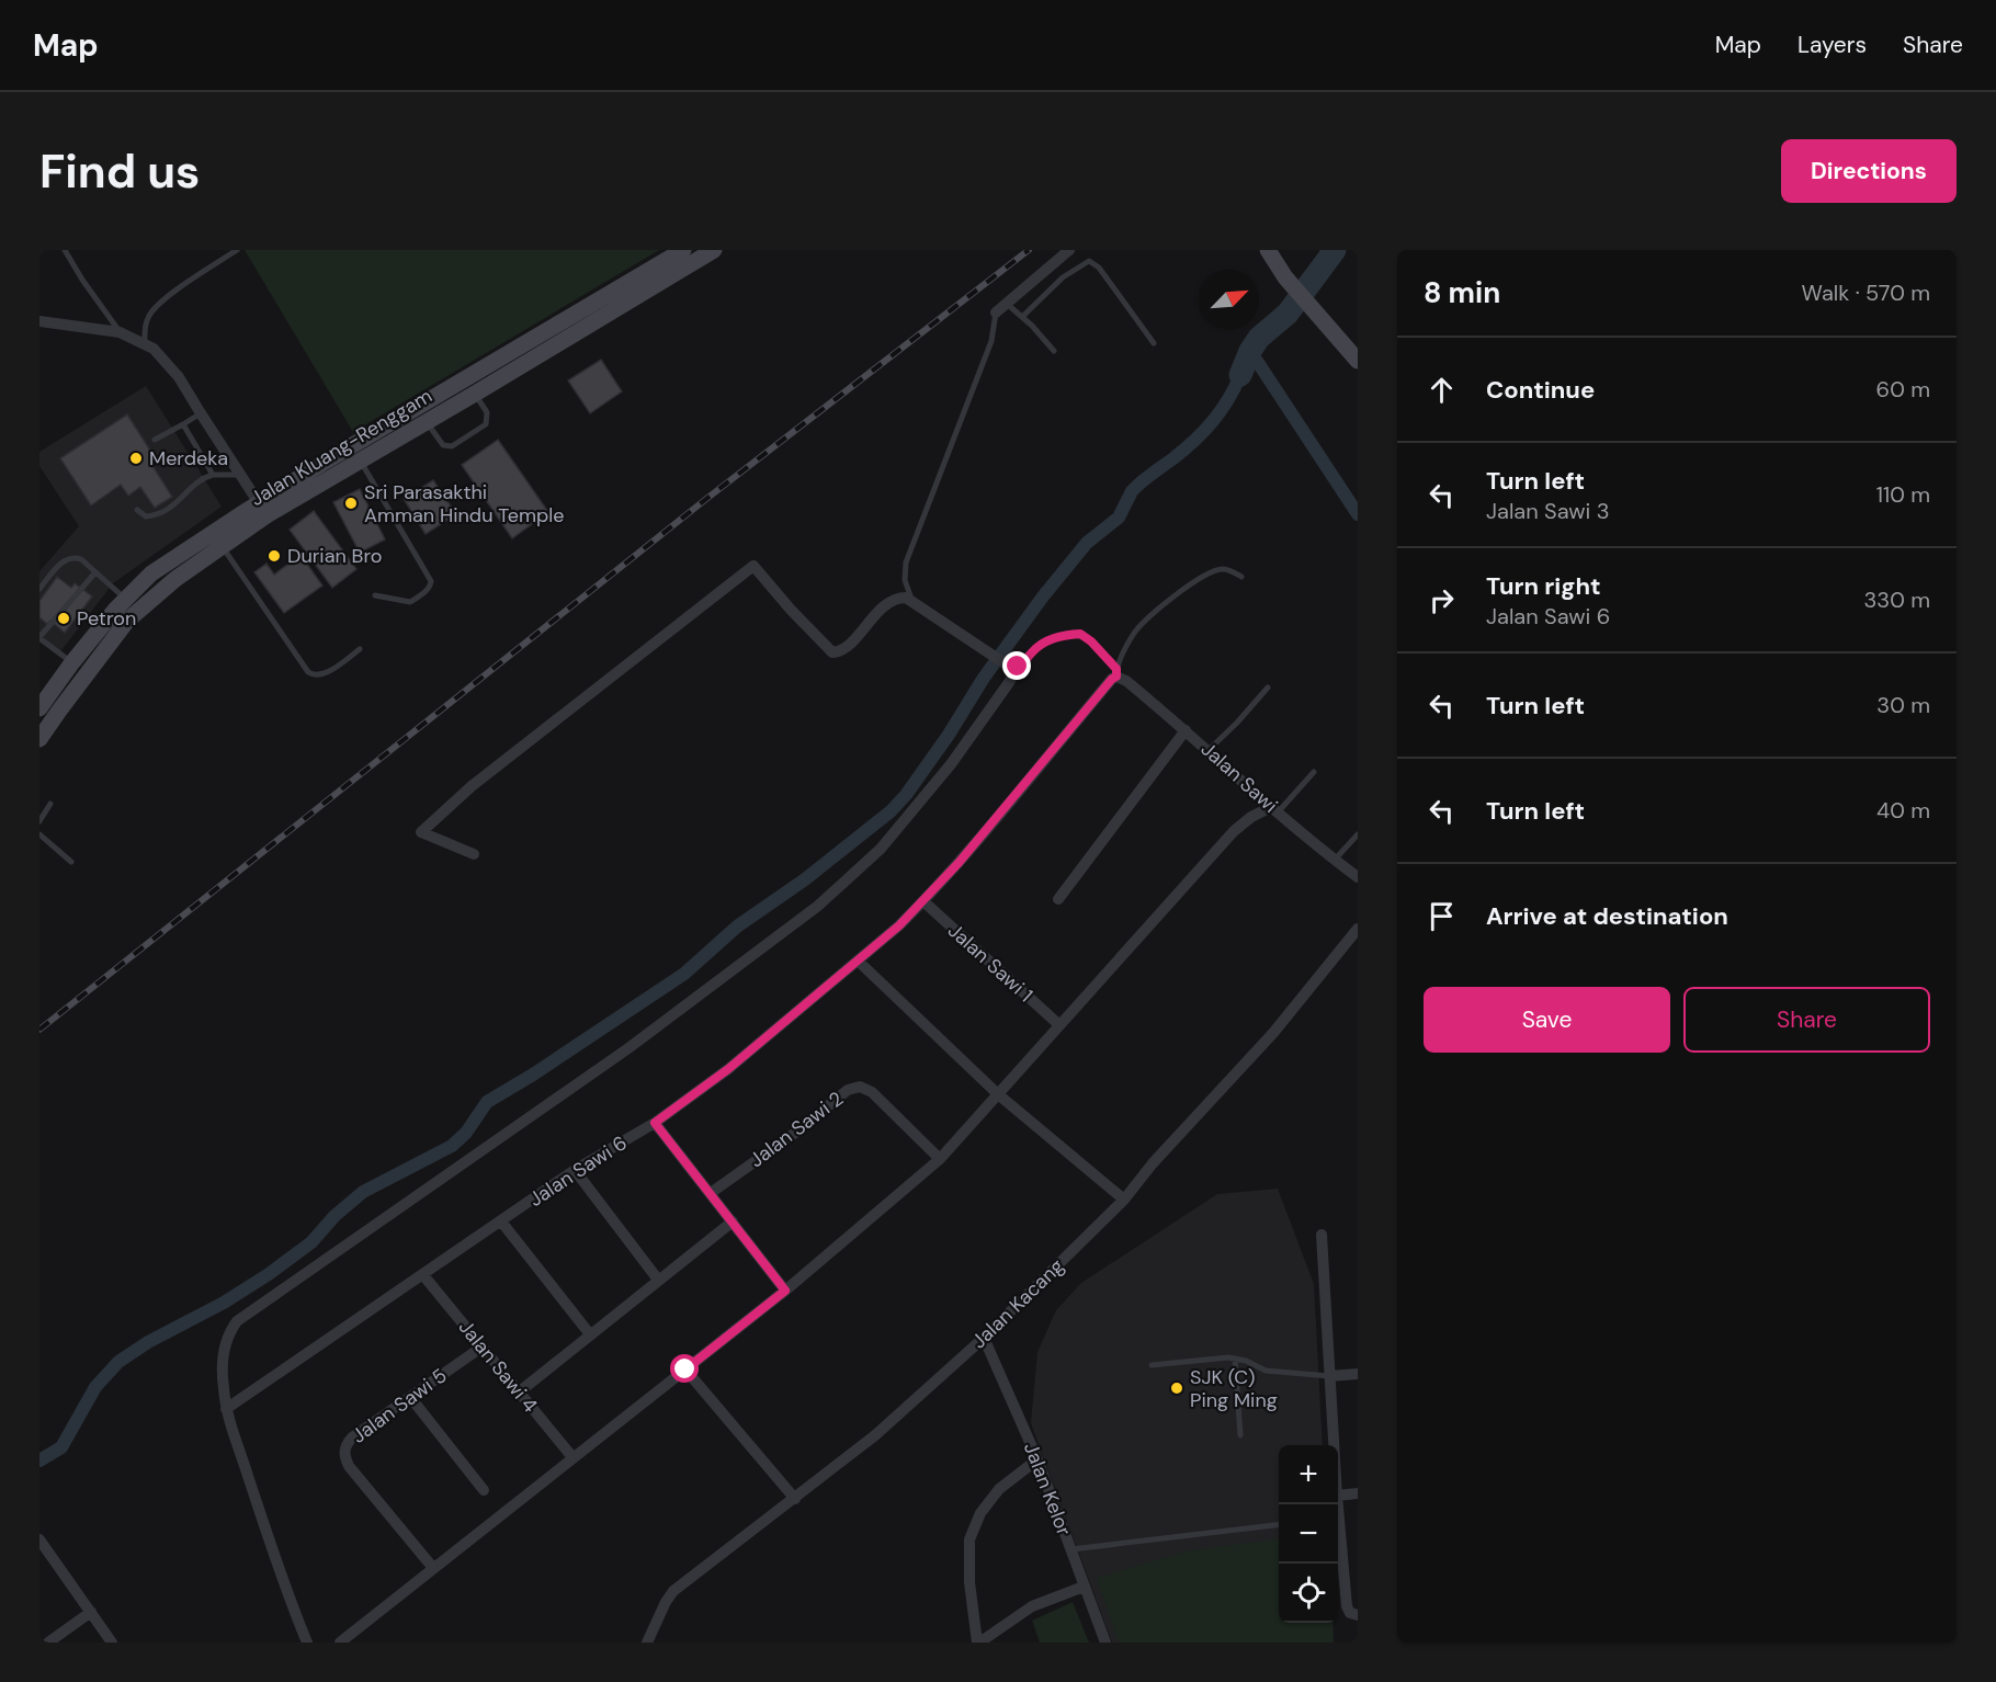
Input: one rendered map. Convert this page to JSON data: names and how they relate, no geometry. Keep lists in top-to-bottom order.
{
  "streets": {
    "main road": ["Jalan Kluang-Renggam"],
    "street": [
      "Jalan Sawi",
      "Jalan Sawi 1",
      "Jalan Sawi 2",
      "Jalan Sawi 6",
      "Jalan Kacang",
      "Jalan Sawi 4",
      "Jalan Sawi 5",
      "Jalan Kelor"
    ]
  },
  "crossings": [
    ["Jalan Sawi", "Jalan Sawi 6"],
    ["Jalan Sawi 1", "Jalan Sawi 6"],
    ["Jalan Sawi 6", "Jalan Sawi 4"],
    ["Jalan Kacang", "Jalan Kelor"],
    ["Jalan Sawi 4", "Jalan Sawi 5"]
  ],
  "places": [
    "Merdeka",
    "Sri Parasakthi Amman Hindu Temple",
    "Durian Bro",
    "Petron",
    "SJK (C) Ping Ming"
  ],
  "north": "top right",
  "page": {
    "header": "Map",
    "nav": ["Map", "Layers", "Share"],
    "buttons": [
      "Directions",
      ["Save", "Share"]
    ],
    "title": "Find us",
    "heading": ["8 min", "Walk · 570 m"],
    "list": [
      ["Continue", "60 m"],
      ["Turn left", "Jalan Sawi 3", "110 m"],
      ["Turn right", "Jalan Sawi 6", "330 m"],
      ["Turn left", "30 m"],
      ["Turn left", "40 m"],
      "Arrive at destination"
    ],
    "map_buttons": ["+", "−"]
  }
}
